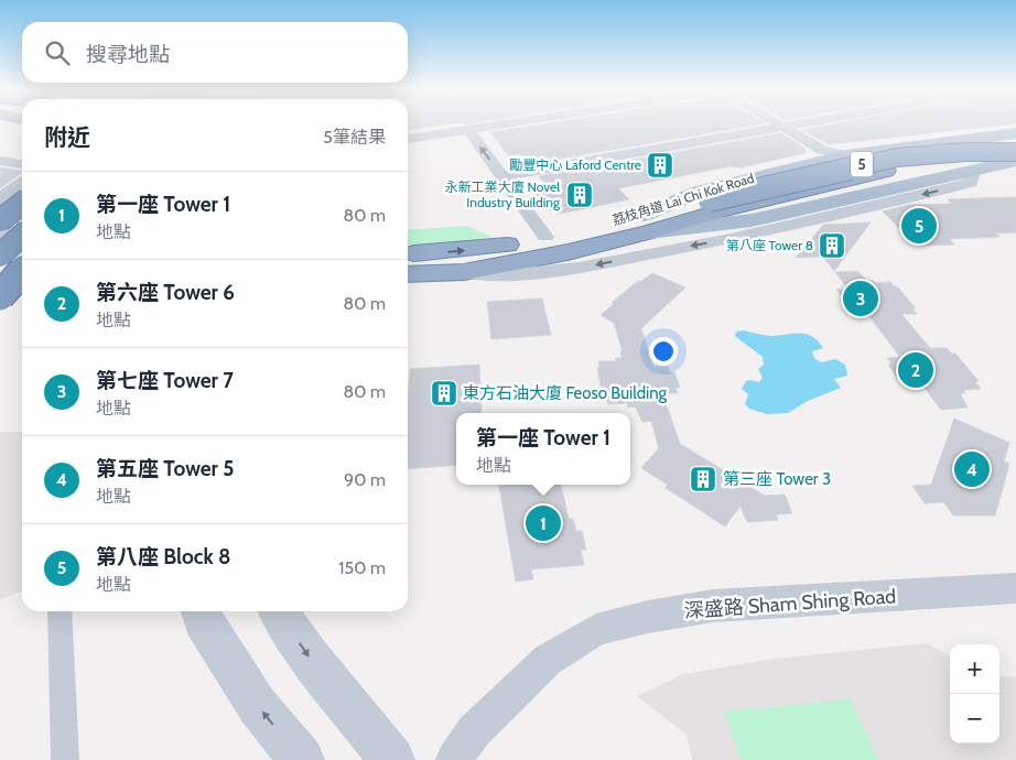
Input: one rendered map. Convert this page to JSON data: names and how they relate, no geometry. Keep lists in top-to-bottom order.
{
  "streets": {
    "highway": ["5", "荔枝角道 Lai Chi Kok Road"],
    "street": ["深盛路 Sham Shing Road"]
  },
  "crossings": [
    ["5", "荔枝角道 Lai Chi Kok Road"]
  ],
  "places": {
    "building": [
      "勵豐中心 Laford Centre",
      "永新工業大廈 Novel Industry Building",
      "第八座 Tower 8",
      "東方石油大廈 Feoso Building",
      "第三座 Tower 3"
    ]
  },
  "page": {
    "search": "搜尋地點",
    "heading": ["附近", "5筆結果"],
    "list": [
      {
        "mark": "1",
        "name": "第一座 Tower 1",
        "note": "地點",
        "value": "80 m"
      },
      {
        "mark": "2",
        "name": "第六座 Tower 6",
        "note": "地點",
        "value": "80 m"
      },
      {
        "mark": "3",
        "name": "第七座 Tower 7",
        "note": "地點",
        "value": "80 m"
      },
      {
        "mark": "4",
        "name": "第五座 Tower 5",
        "note": "地點",
        "value": "90 m"
      },
      {
        "mark": "5",
        "name": "第八座 Block 8",
        "note": "地點",
        "value": "150 m"
      }
    ],
    "pins": [
      "5",
      "3",
      "2",
      "4",
      "1"
    ],
    "popup": ["第一座 Tower 1", "地點"],
    "map_buttons": ["+", "−"]
  }
}
